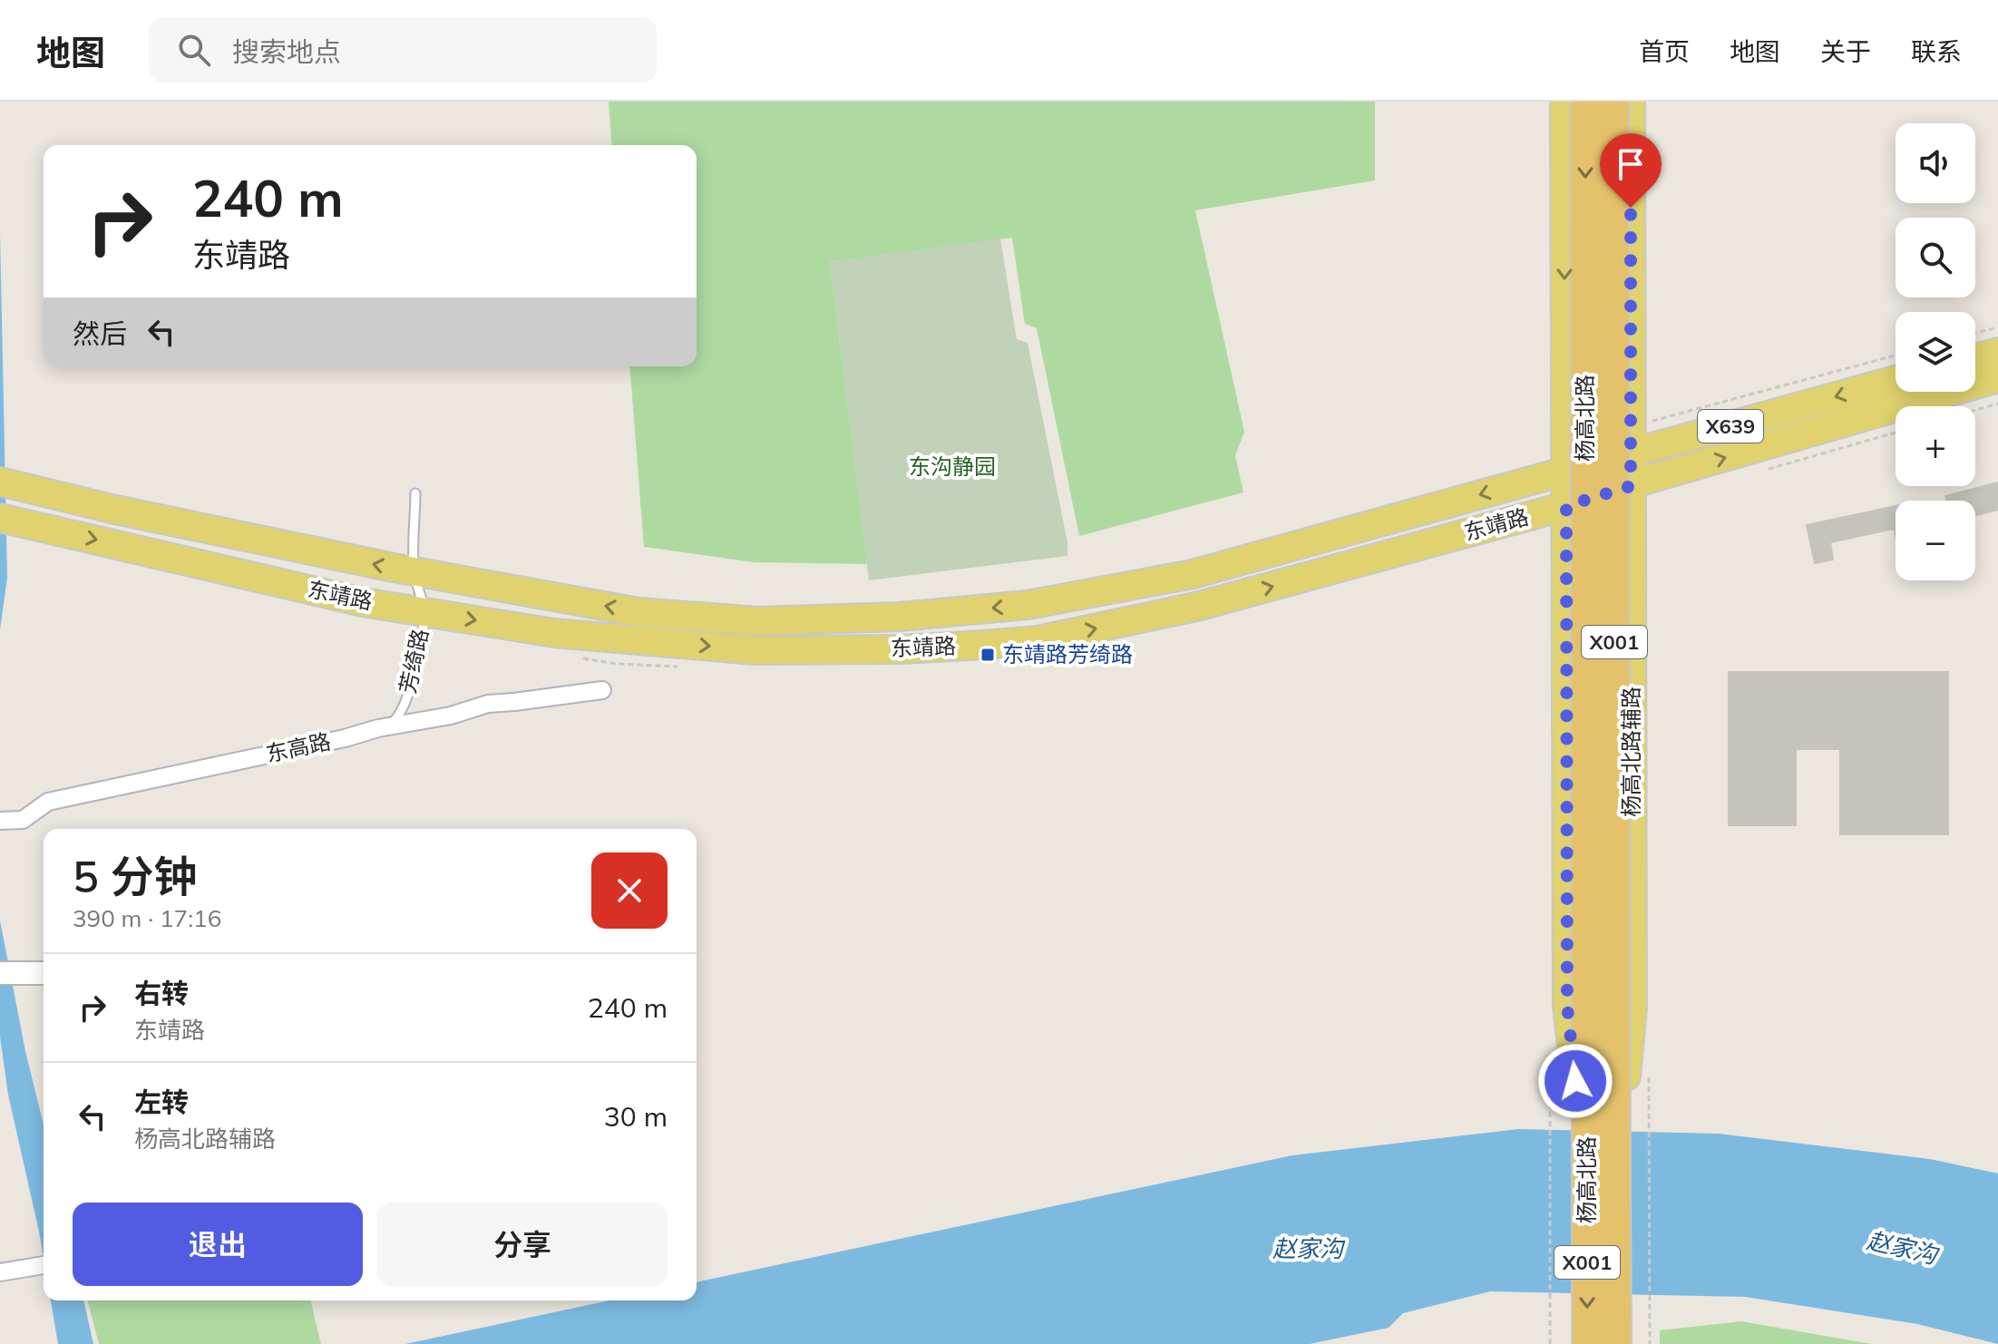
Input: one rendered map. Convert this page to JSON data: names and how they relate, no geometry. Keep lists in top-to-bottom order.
{
  "streets": {
    "highway": ["杨高北路", "X001"],
    "main road": ["X639", "东靖路", "杨高北路辅路"],
    "street": ["东高路"],
    "lane": ["芳绮路"]
  },
  "crossings": [
    ["杨高北路", "X001"],
    ["杨高北路", "杨高北路辅路"],
    ["东靖路", "X001"],
    ["东靖路", "芳绮路"],
    ["东靖路", "杨高北路辅路"],
    ["X001", "杨高北路辅路"],
    ["芳绮路", "东高路"]
  ],
  "water": ["赵家沟"],
  "parks": ["东沟静园"],
  "places": {
    "transit": ["东靖路芳绮路"]
  },
  "page": {
    "header": "地图",
    "search": "搜索地点",
    "nav": [
      "首页",
      "地图",
      "关于",
      "联系"
    ],
    "map_buttons": ["+", "−"],
    "turn": ["240 m", "东靖路"],
    "then": "然后",
    "heading": ["5 分钟", "390 m · 17:16"],
    "list": [
      {
        "name": "右转",
        "note": "东靖路",
        "value": "240 m"
      },
      {
        "name": "左转",
        "note": "杨高北路辅路",
        "value": "30 m"
      }
    ],
    "buttons": ["退出", "分享"]
  }
}
